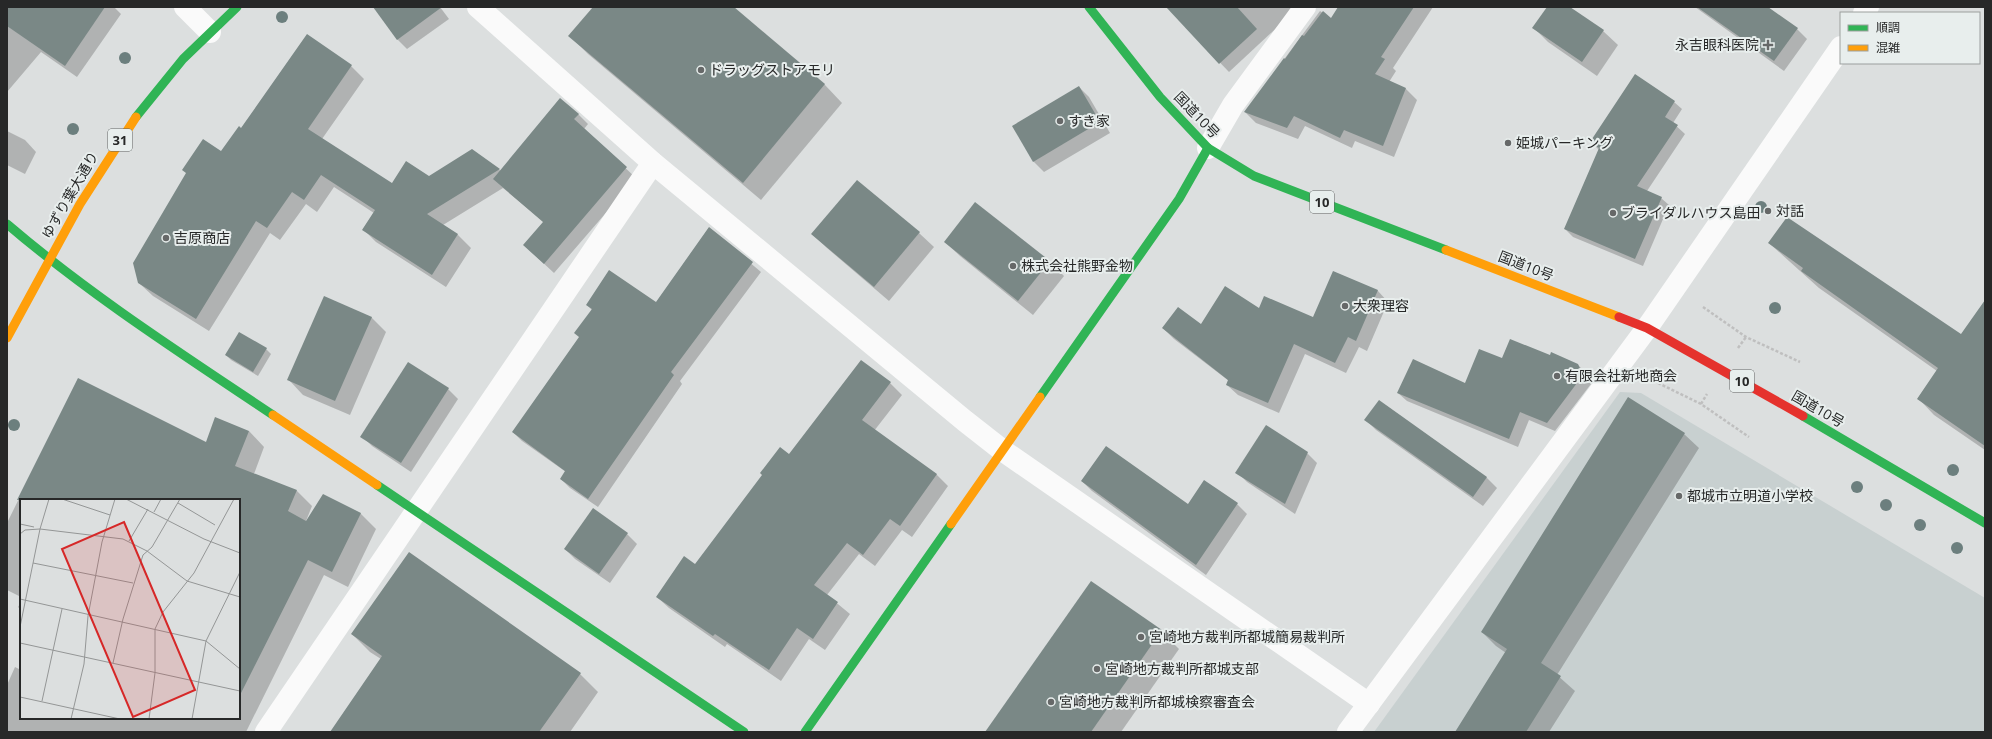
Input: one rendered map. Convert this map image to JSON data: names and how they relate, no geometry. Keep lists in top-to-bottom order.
{
  "streets": {
    "main road": [
      "国道10号",
      "31",
      "ゆずり葉大通り",
      "10"
    ]
  },
  "places": {
    "health": ["永吉眼科医院"],
    "other": [
      "ドラッグストアモリ",
      "すき家",
      "姫城パーキング",
      "対話",
      "ブライダルハウス島田",
      "吉原商店",
      "株式会社熊野金物",
      "大衆理容",
      "有限会社新地商会",
      "都城市立明道小学校",
      "宮崎地方裁判所都城簡易裁判所",
      "宮崎地方裁判所都城支部",
      "宮崎地方裁判所都城検察審査会"
    ]
  },
  "legend": ["順調", "混雑"]
}
